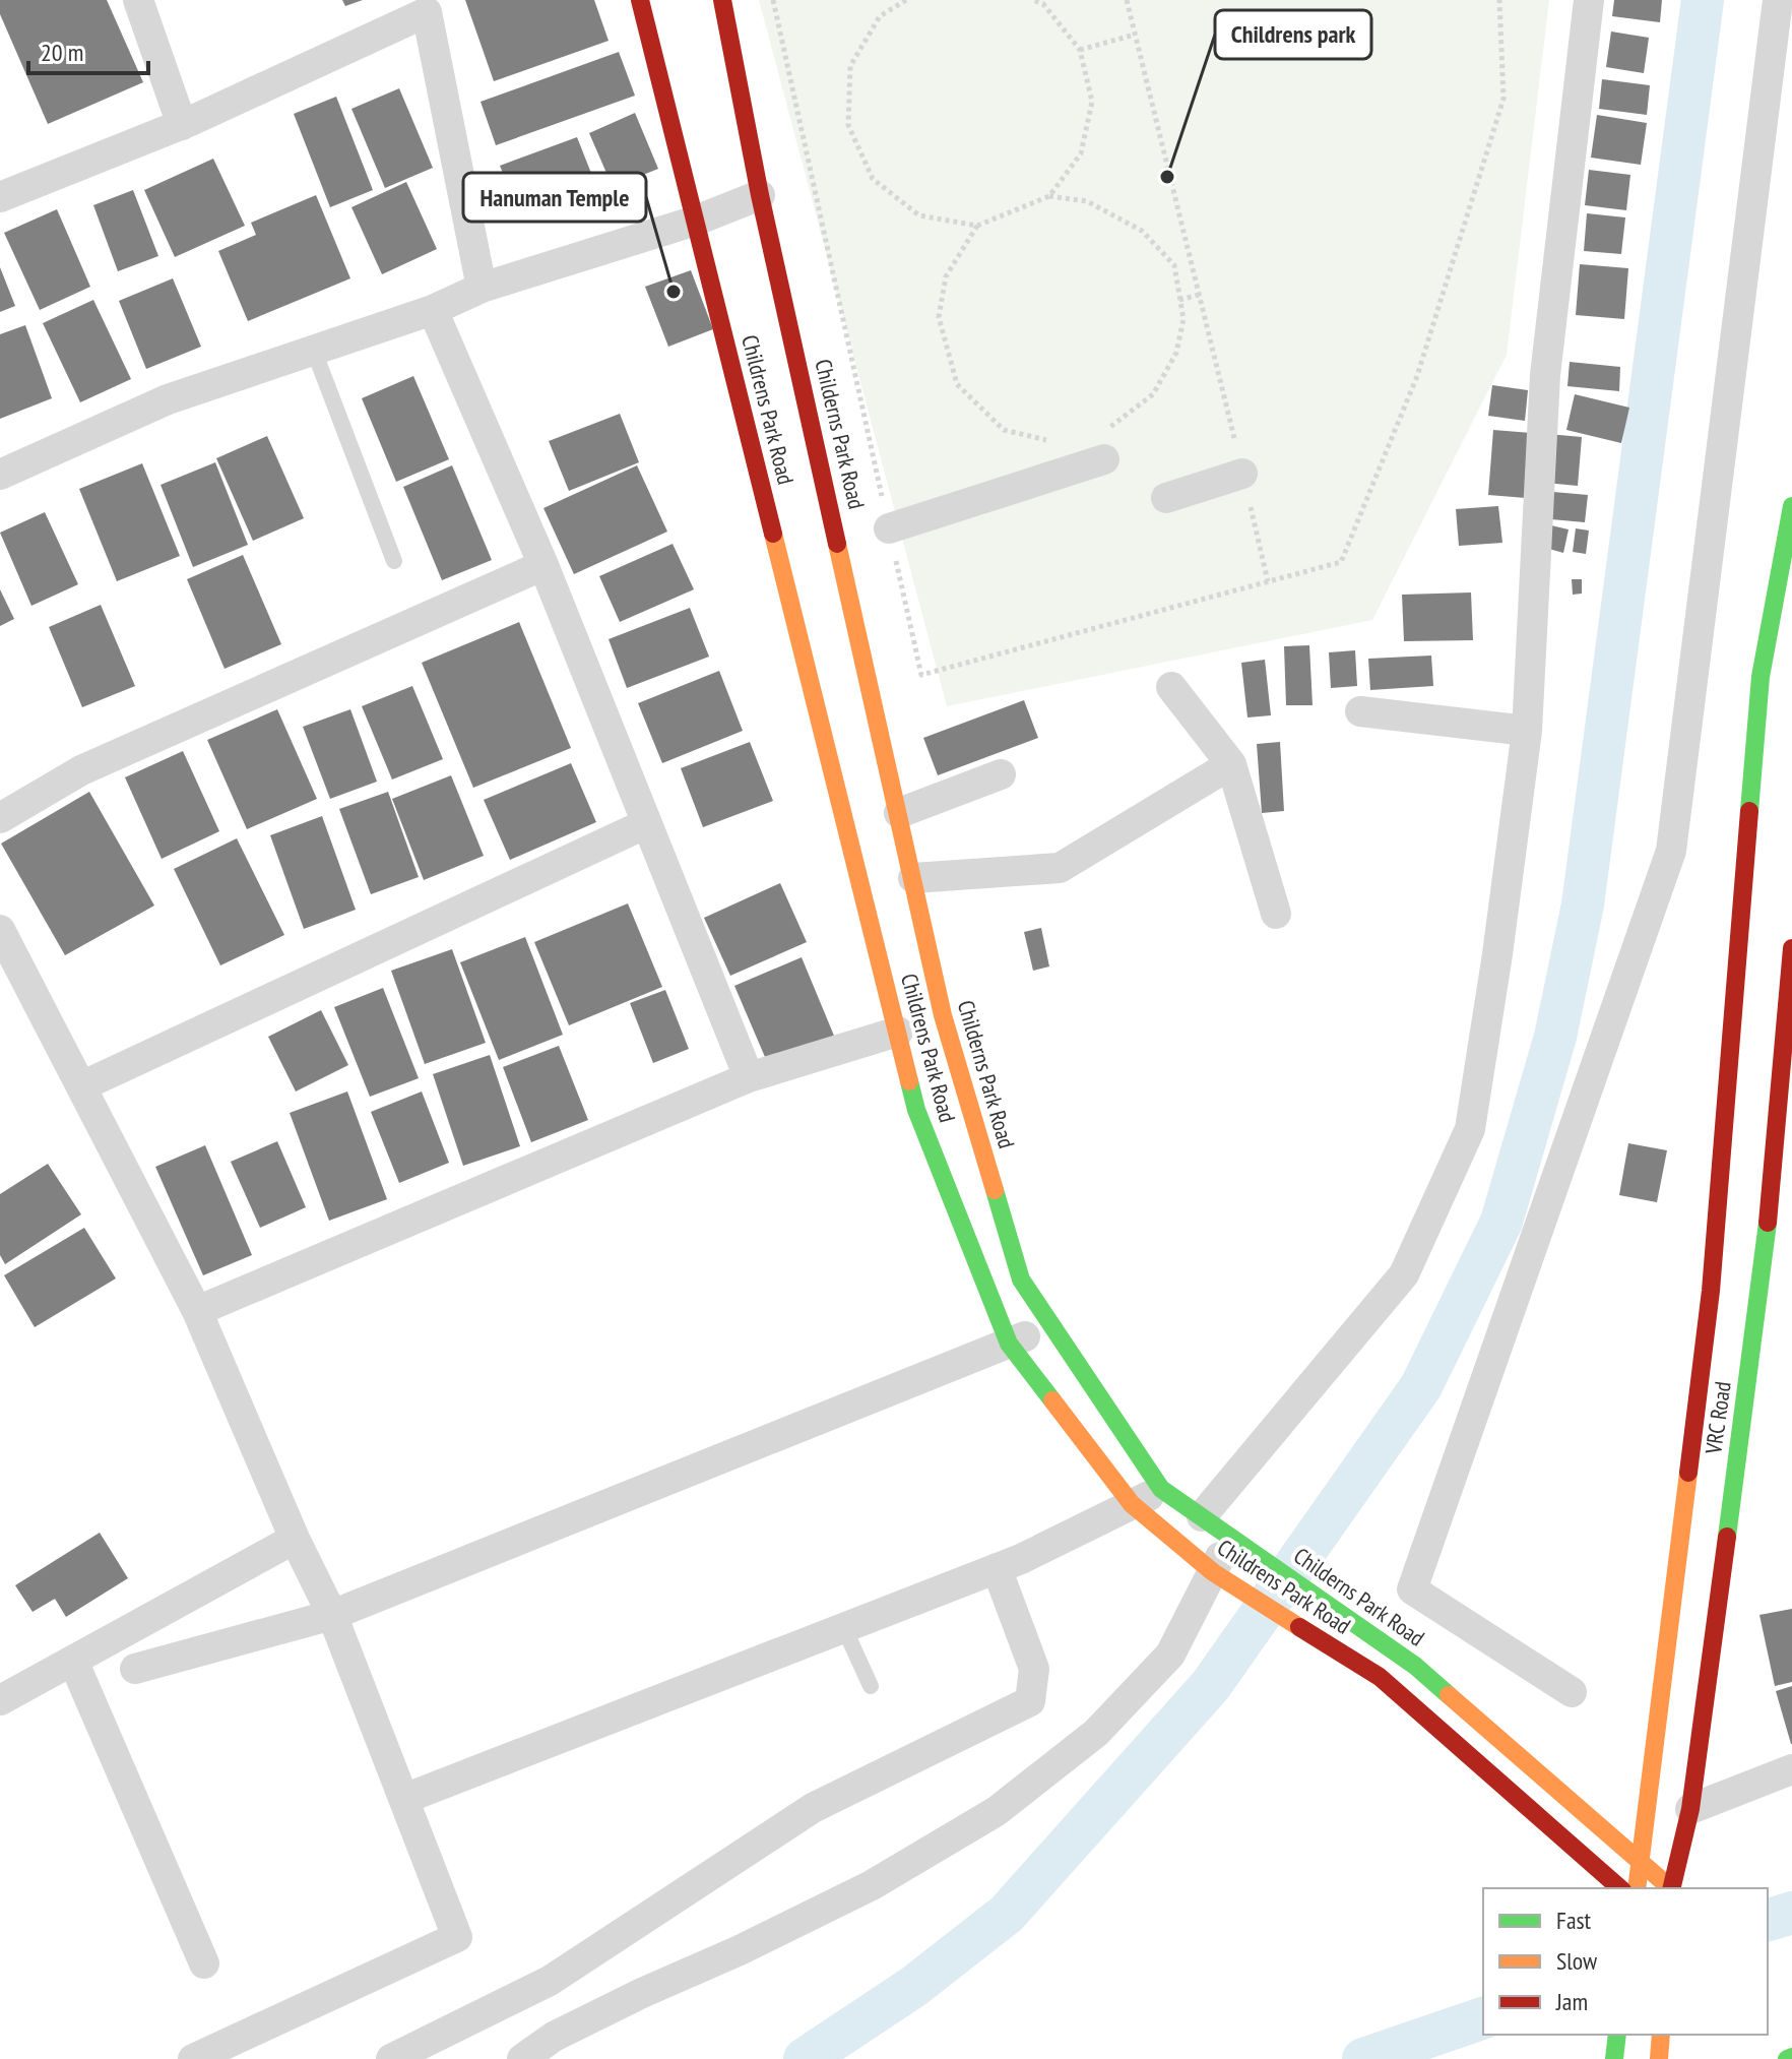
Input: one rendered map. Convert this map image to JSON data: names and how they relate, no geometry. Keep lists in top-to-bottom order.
{
  "streets": {
    "street": ["Childrens Park Road", "Childerns Park Road", "VRC Road"]
  },
  "places": ["Childrens park", "Hanuman Temple"],
  "legend": ["Fast", "Slow", "Jam"],
  "scale_bar": "20 m"
}
